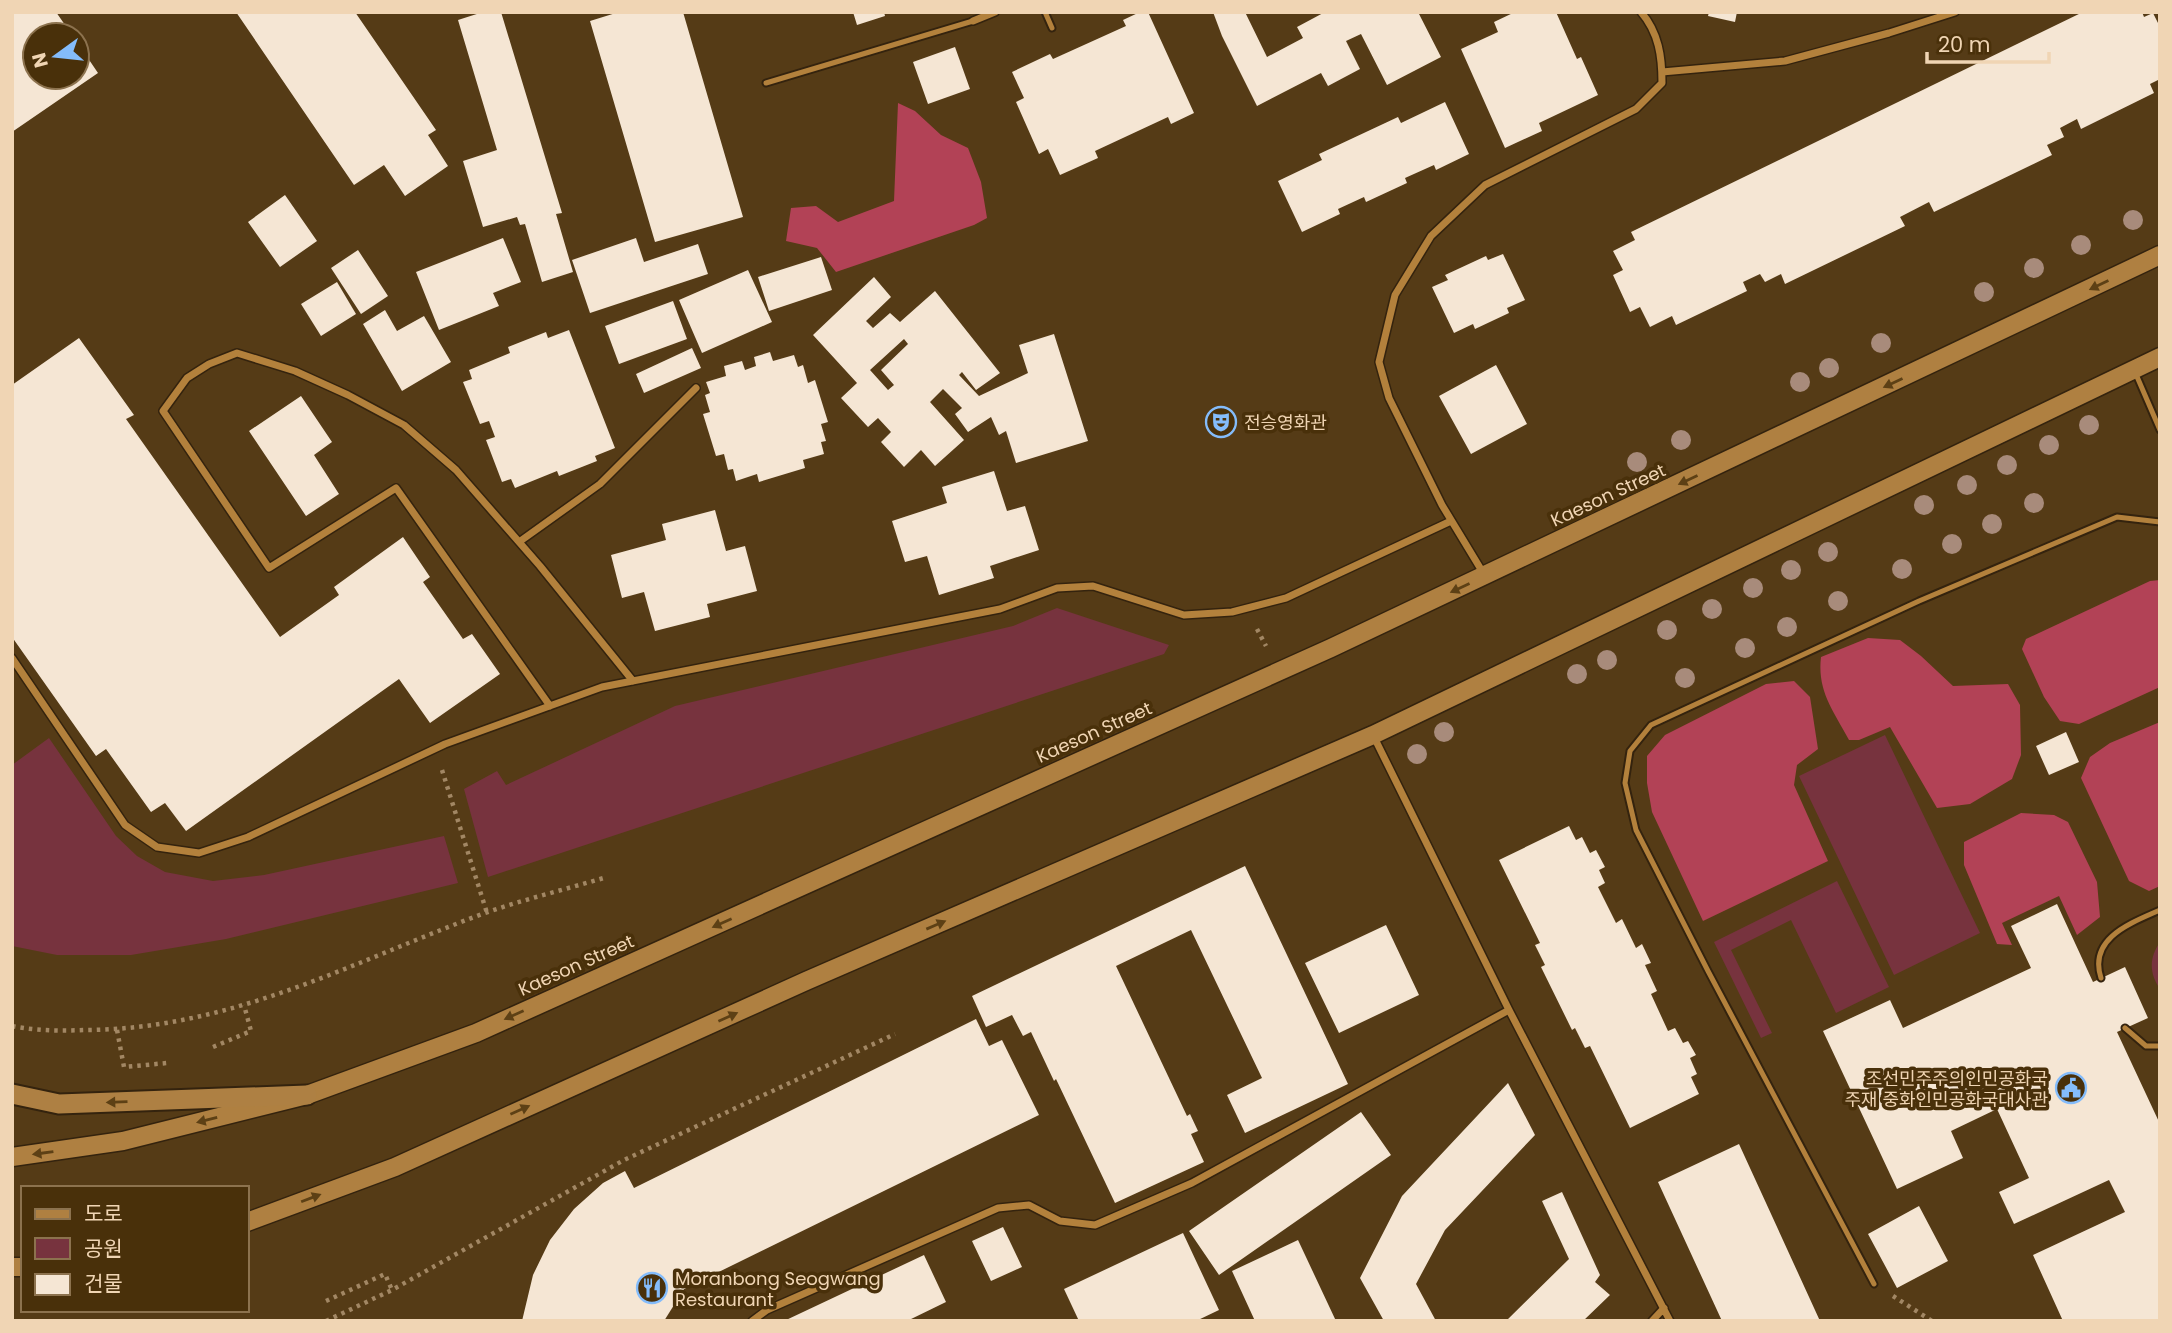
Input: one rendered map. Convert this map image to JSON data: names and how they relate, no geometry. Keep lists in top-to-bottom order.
{
  "streets": {
    "main road": ["Kaeson Street"]
  },
  "places": {
    "theatre": ["전승영화관"],
    "public building": ["조선민주주의인민공화국 주재 중화인민공화국대사관"],
    "restaurant": ["Moranbong Seogwang Restaurant"]
  },
  "legend": ["도로", "공원", "건물"],
  "scale_bar": "20 m",
  "north": "left"
}
